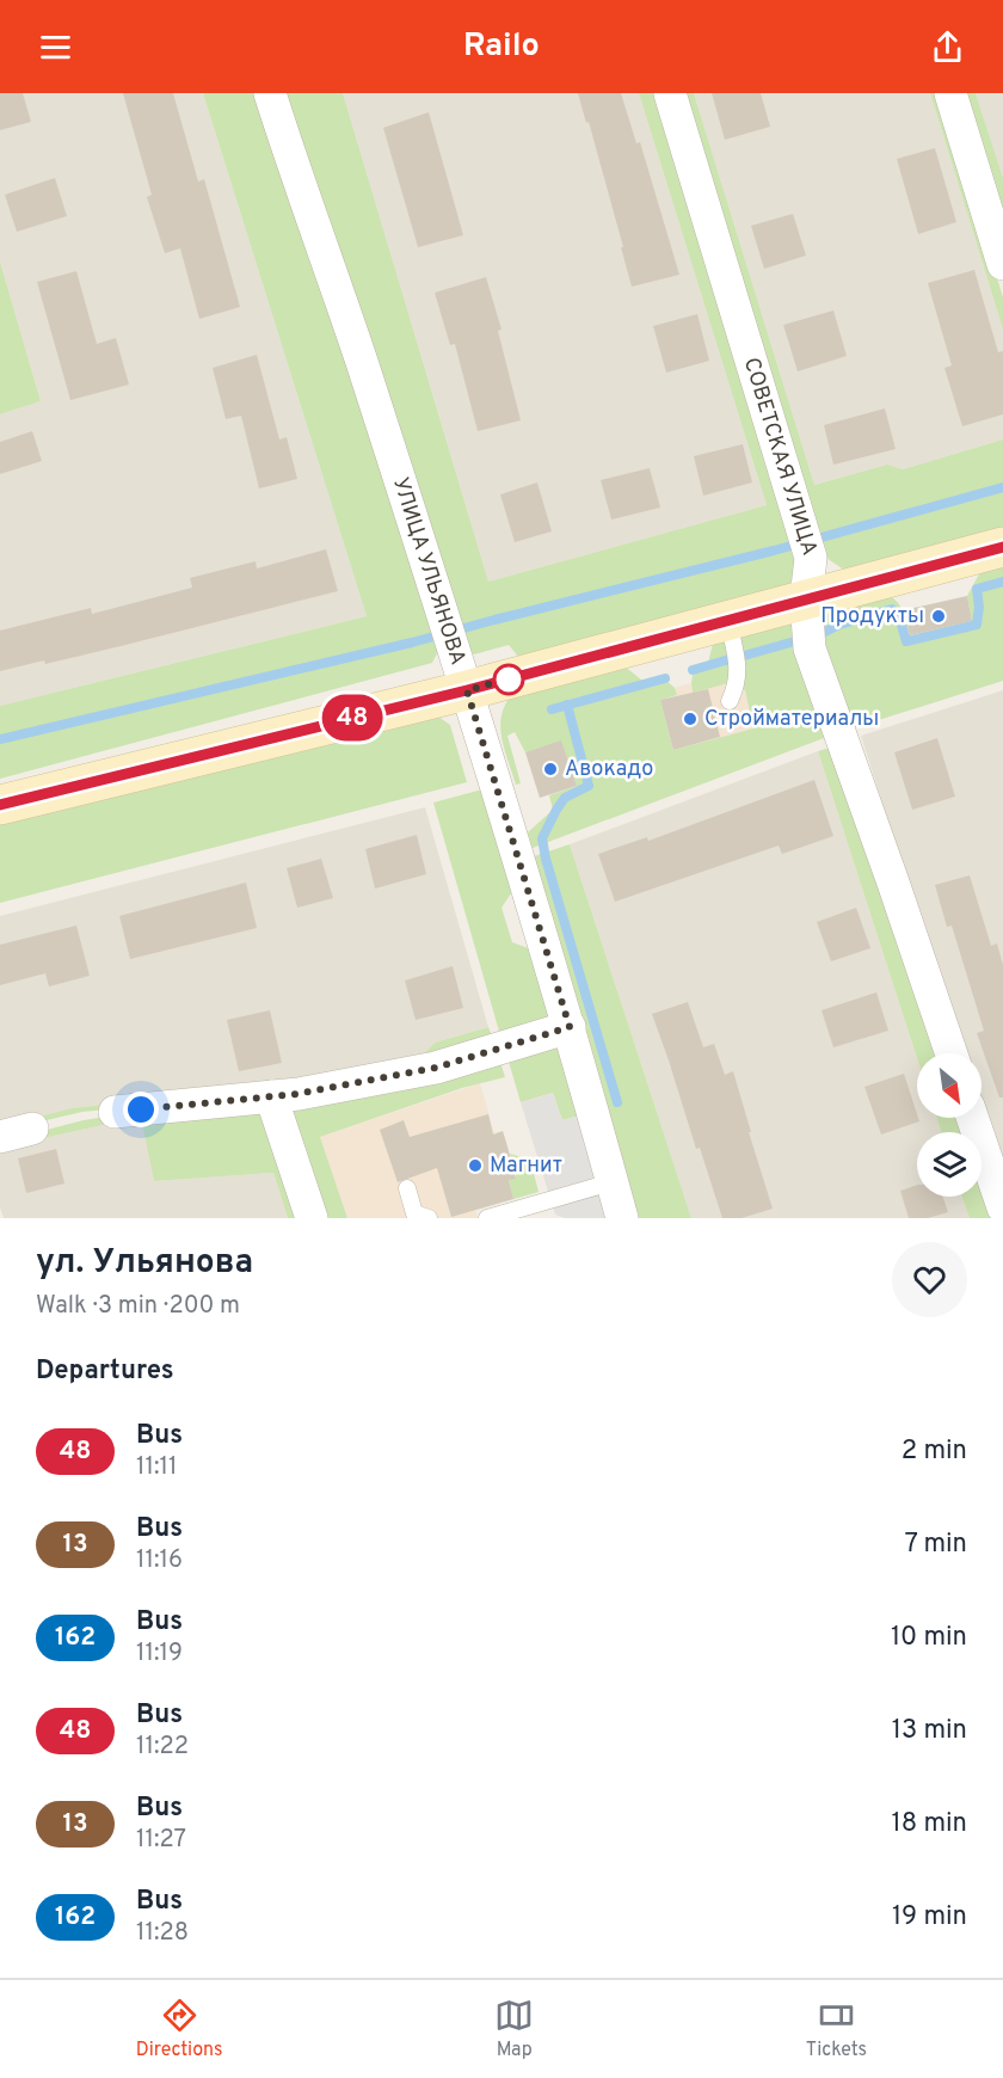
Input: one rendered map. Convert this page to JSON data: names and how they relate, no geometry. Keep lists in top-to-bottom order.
{
  "streets": {
    "street": ["СОВЕТСКАЯ УЛИЦА", "УЛИЦА УЛЬЯНОВА"]
  },
  "places": [
    "Продукты",
    "Стройматериалы",
    "Авокадо",
    "Магнит"
  ],
  "lines": ["bus line 48"],
  "north": "bottom right",
  "page": {
    "header": "Railo",
    "on_map": "48",
    "heading": [
      ["ул. Ульянова", "Walk · 3 min · 200 m"],
      "Departures"
    ],
    "list": [
      {
        "mark": "48",
        "name": "Bus",
        "note": "11:11",
        "value": "2 min"
      },
      {
        "mark": "13",
        "name": "Bus",
        "note": "11:16",
        "value": "7 min"
      },
      {
        "mark": "162",
        "name": "Bus",
        "note": "11:19",
        "value": "10 min"
      },
      {
        "mark": "48",
        "name": "Bus",
        "note": "11:22",
        "value": "13 min"
      },
      {
        "mark": "13",
        "name": "Bus",
        "note": "11:27",
        "value": "18 min"
      },
      {
        "mark": "162",
        "name": "Bus",
        "note": "11:28",
        "value": "19 min"
      }
    ],
    "tabs": ["Directions", "Map", "Tickets"]
  }
}
